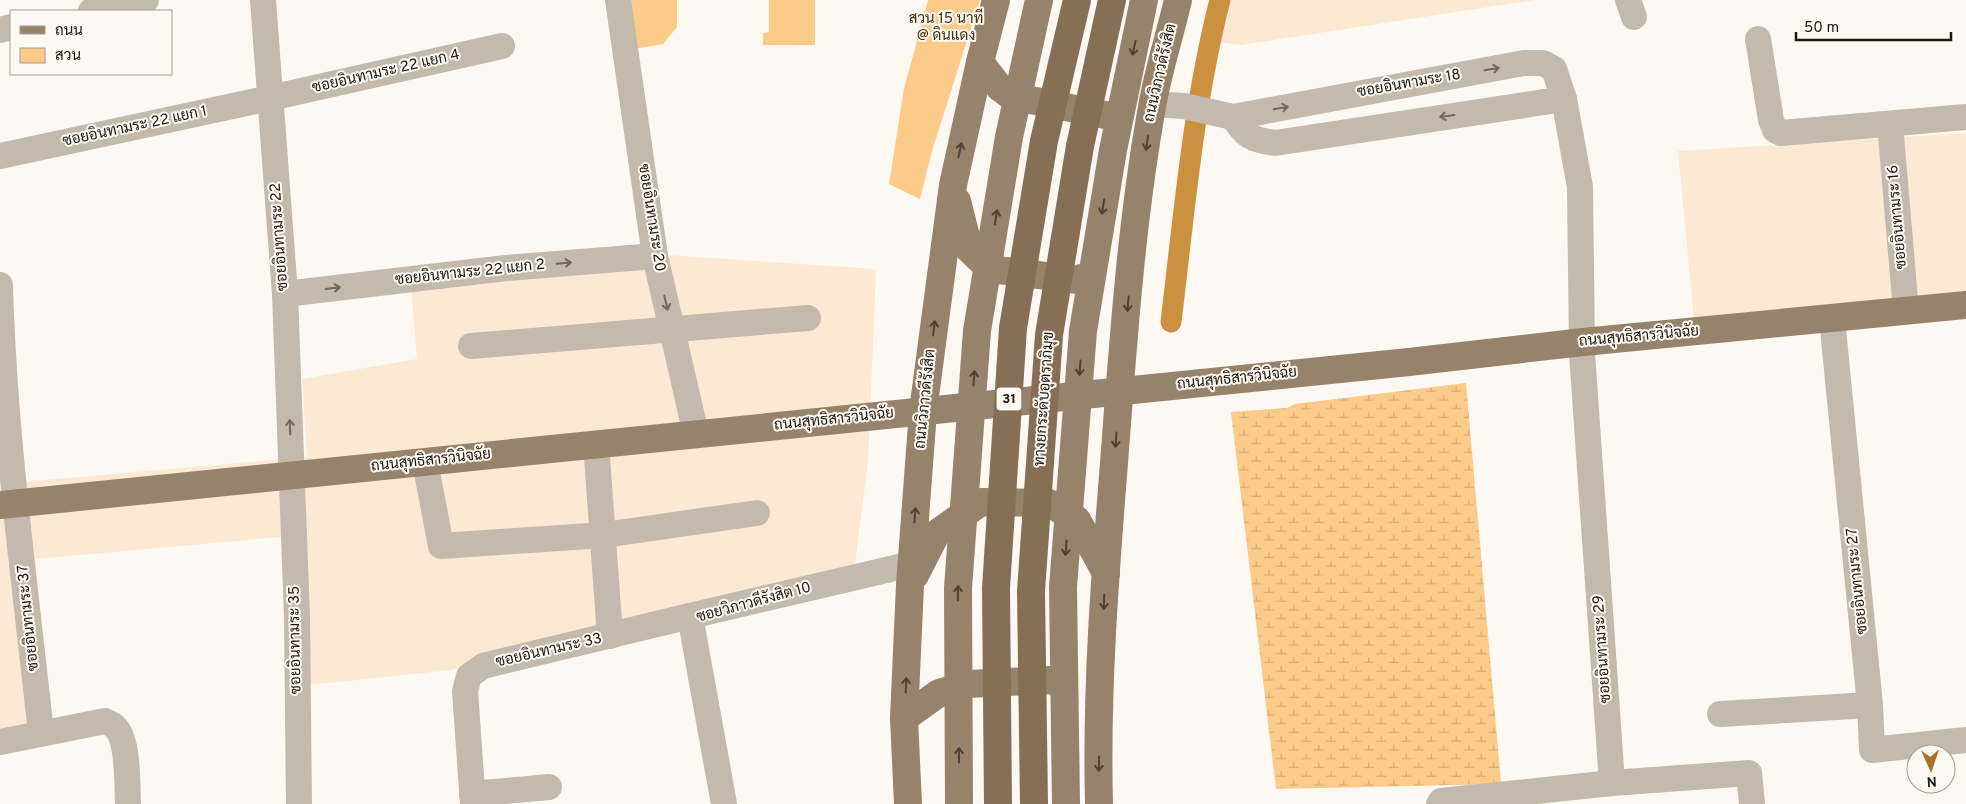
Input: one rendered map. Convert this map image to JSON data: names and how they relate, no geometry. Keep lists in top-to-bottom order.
{
  "streets": {
    "highway": ["31", "ทางยกระดับอุตราภิมุข"],
    "main road": ["ถนนวิภาวดีรังสิต", "ถนนสุทธิสารวินิจฉัย"],
    "street": [
      "ซอยอินทามระ 22 แยก 4",
      "ซอยอินทามระ 18",
      "ซอยอินทามระ 22 แยก 1",
      "ซอยอินทามระ 16",
      "ซอยอินทามระ 20",
      "ซอยอินทามระ 22",
      "ซอยอินทามระ 22 แยก 2",
      "ซอยอินทามระ 27",
      "ซอยวิภาวดีรังสิต 10",
      "ซอยอินทามระ 37",
      "ซอยอินทามระ 35",
      "ซอยอินทามระ 29",
      "ซอยอินทามระ 33"
    ]
  },
  "crossings": [
    ["ซอยอินทามระ 22 แยก 4", "ซอยอินทามระ 22 แยก 1"],
    ["ซอยอินทามระ 22 แยก 4", "ซอยอินทามระ 22"],
    ["ถนนวิภาวดีรังสิต", "ซอยอินทามระ 18"],
    ["ถนนวิภาวดีรังสิต", "ถนนสุทธิสารวินิจฉัย"],
    ["ถนนวิภาวดีรังสิต", "ซอยวิภาวดีรังสิต 10"],
    ["ซอยอินทามระ 18", "ถนนสุทธิสารวินิจฉัย"],
    ["ซอยอินทามระ 18", "ซอยอินทามระ 29"],
    ["ซอยอินทามระ 22 แยก 1", "ซอยอินทามระ 22"],
    ["ซอยอินทามระ 16", "ถนนสุทธิสารวินิจฉัย"],
    ["ซอยอินทามระ 20", "ซอยอินทามระ 22 แยก 2"],
    ["ซอยอินทามระ 20", "ถนนสุทธิสารวินิจฉัย"],
    ["ซอยอินทามระ 22", "ซอยอินทามระ 22 แยก 2"],
    ["ซอยอินทามระ 22", "ถนนสุทธิสารวินิจฉัย"],
    ["ซอยอินทามระ 22", "ซอยอินทามระ 35"],
    ["ถนนสุทธิสารวินิจฉัย", "ซอยอินทามระ 27"],
    ["ถนนสุทธิสารวินิจฉัย", "ซอยอินทามระ 37"],
    ["ถนนสุทธิสารวินิจฉัย", "ซอยอินทามระ 35"],
    ["ถนนสุทธิสารวินิจฉัย", "ซอยอินทามระ 29"],
    ["ถนนสุทธิสารวินิจฉัย", "ซอยอินทามระ 33"],
    ["ซอยวิภาวดีรังสิต 10", "ซอยอินทามระ 33"]
  ],
  "one_way": ["ซอยอินทามระ 22"],
  "parks": ["สวน 15 นาที @ ดินแดง"],
  "legend": ["ถนน", "สวน"],
  "scale_bar": "50 m",
  "north": "bottom"
}
